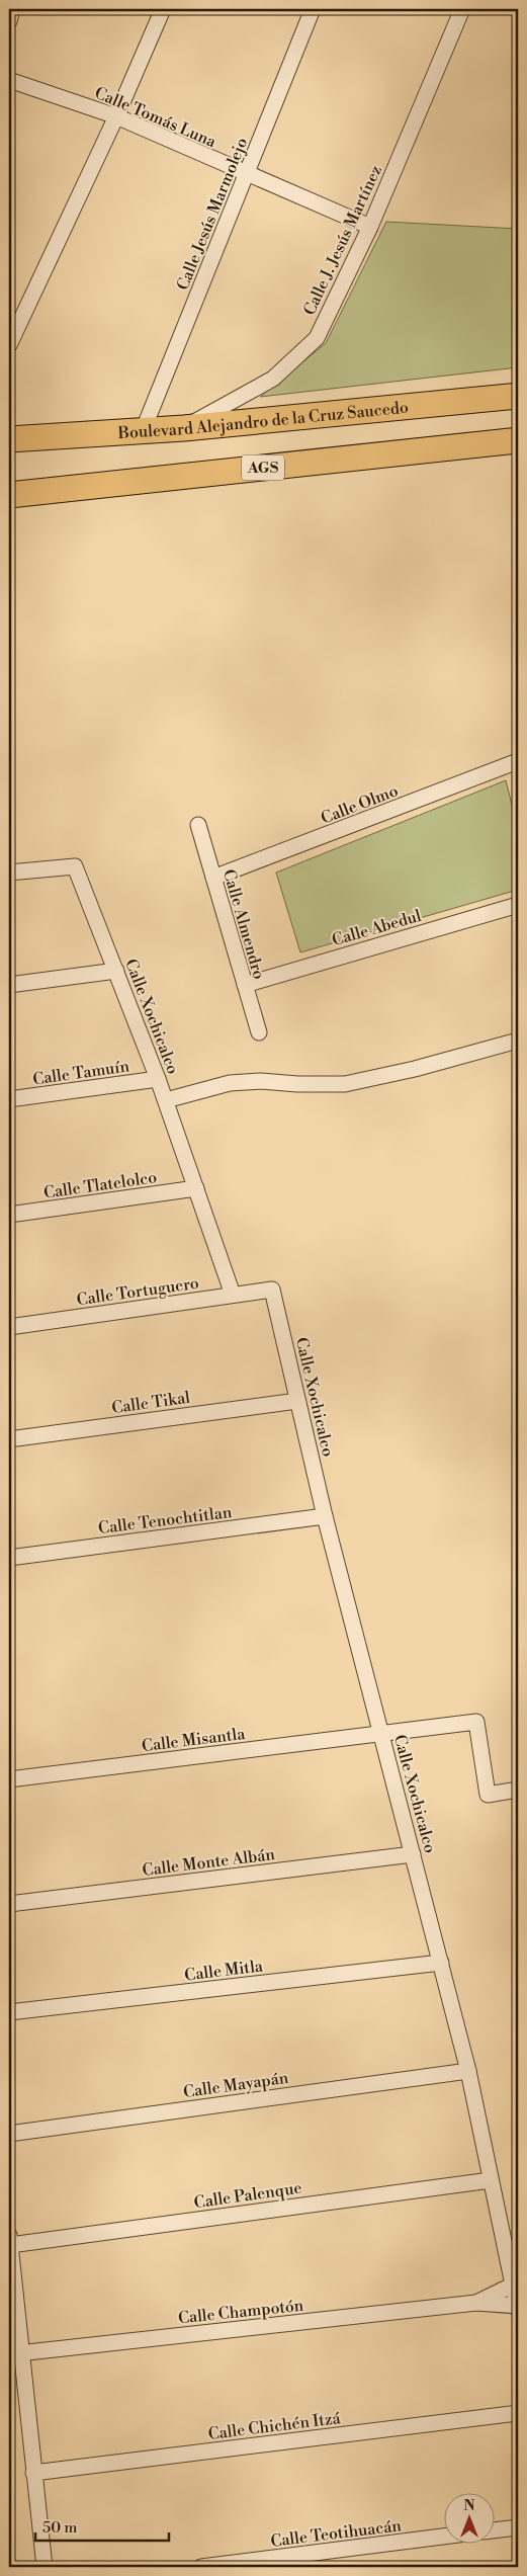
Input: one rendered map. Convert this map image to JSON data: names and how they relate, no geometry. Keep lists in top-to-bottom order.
{
  "streets": {
    "highway": ["Boulevard Alejandro de la Cruz Saucedo", "AGS"],
    "street": [
      "Calle Tomás Luna",
      "Calle Jesús Marmolejo",
      "Calle J. Jesús Martínez",
      "Calle Olmo",
      "Calle Almendro",
      "Calle Abedul",
      "Calle Xochicalco",
      "Calle Tamuín",
      "Calle Tlatelolco",
      "Calle Tortuguero",
      "Calle Tikal",
      "Calle Tenochtitlan",
      "Calle Misantla",
      "Calle Monte Albán",
      "Calle Mitla",
      "Calle Mayapán",
      "Calle Palenque",
      "Calle Champotón",
      "Calle Chichén Itzá",
      "Calle Teotihuacán"
    ]
  },
  "crossings": [
    ["Calle Tomás Luna", "Calle Jesús Marmolejo"],
    ["Calle Tomás Luna", "Calle J. Jesús Martínez"],
    ["Calle Jesús Marmolejo", "Boulevard Alejandro de la Cruz Saucedo"],
    ["Calle J. Jesús Martínez", "Boulevard Alejandro de la Cruz Saucedo"],
    ["Calle Olmo", "Calle Almendro"],
    ["Calle Almendro", "Calle Abedul"],
    ["Calle Xochicalco", "Calle Tamuín"],
    ["Calle Xochicalco", "Calle Tlatelolco"],
    ["Calle Xochicalco", "Calle Tortuguero"],
    ["Calle Xochicalco", "Calle Tikal"],
    ["Calle Xochicalco", "Calle Tenochtitlan"],
    ["Calle Xochicalco", "Calle Misantla"],
    ["Calle Xochicalco", "Calle Monte Albán"],
    ["Calle Xochicalco", "Calle Mitla"],
    ["Calle Xochicalco", "Calle Mayapán"],
    ["Calle Xochicalco", "Calle Palenque"]
  ],
  "scale_bar": "50 m",
  "north": "top"
}
